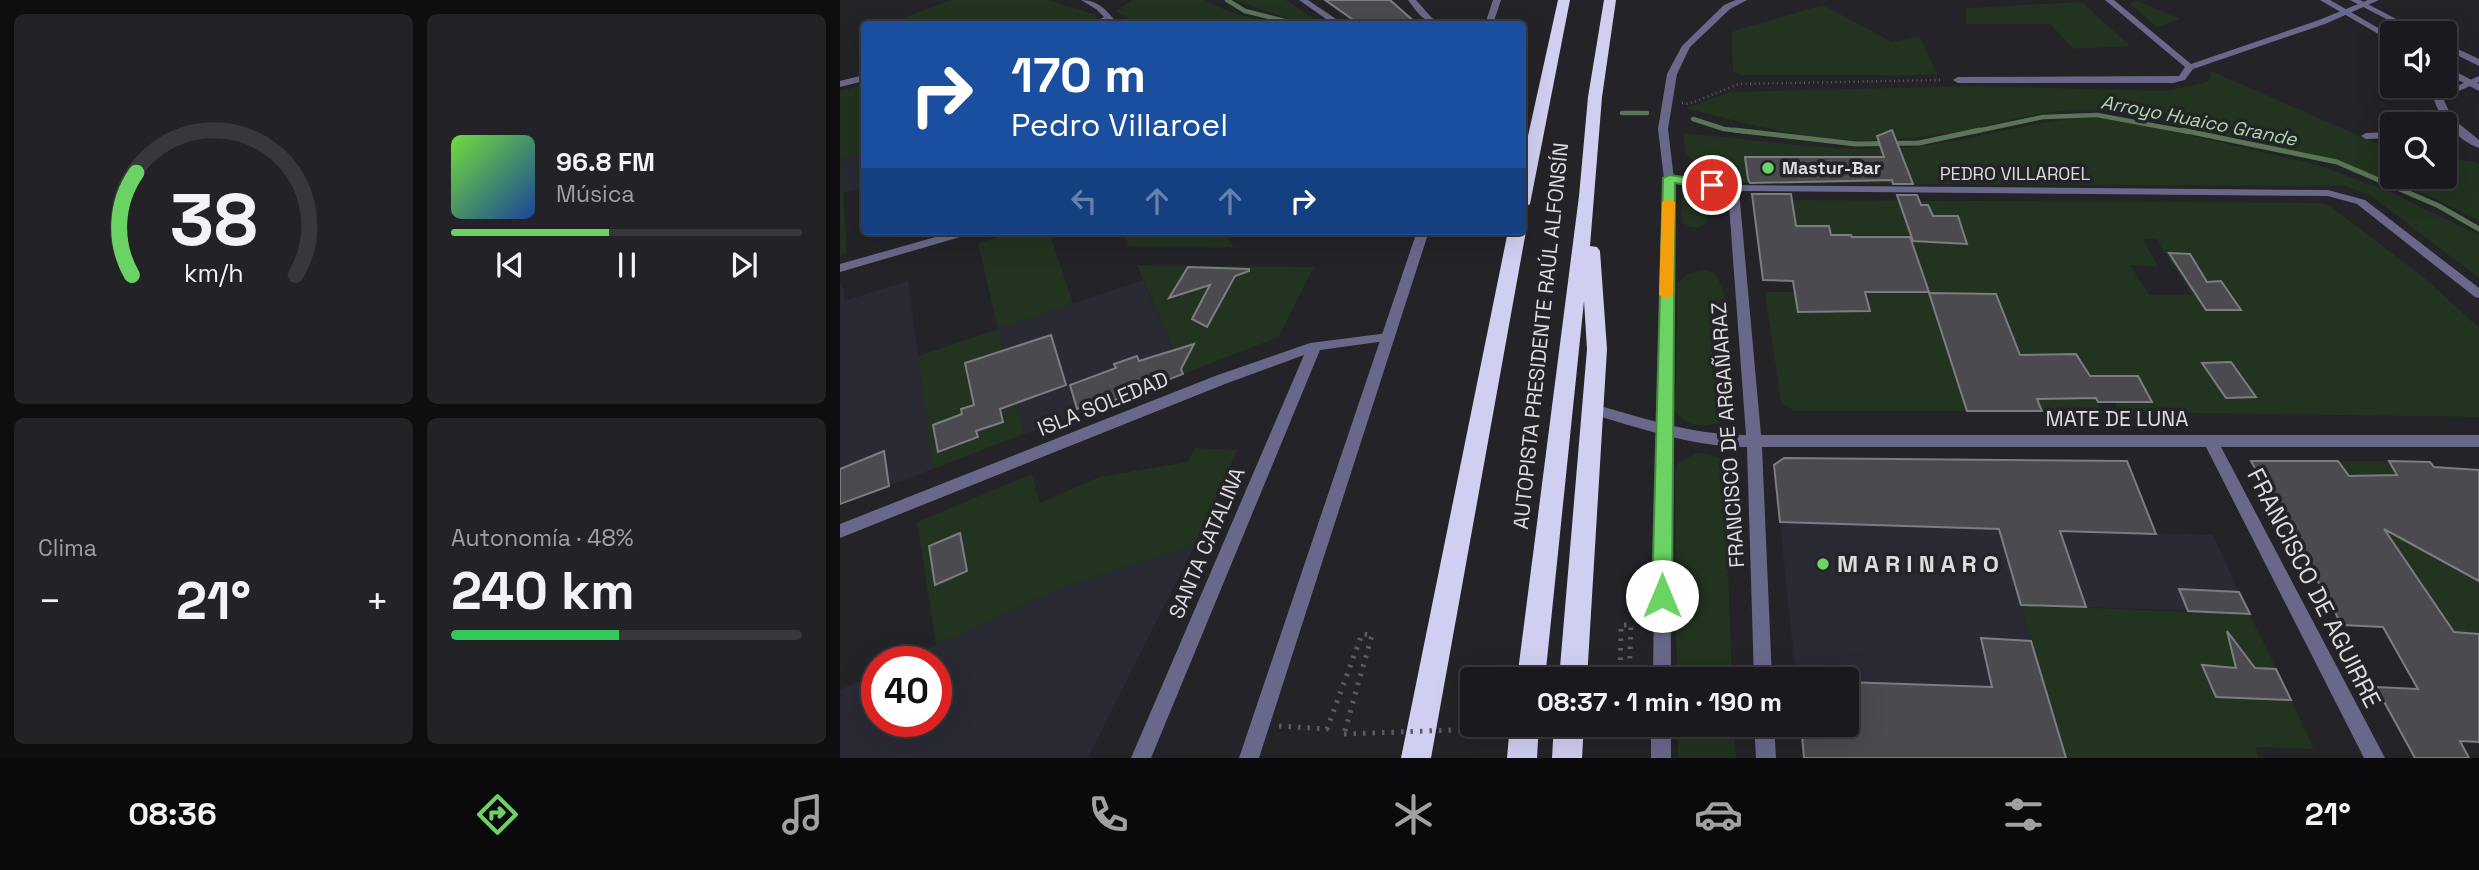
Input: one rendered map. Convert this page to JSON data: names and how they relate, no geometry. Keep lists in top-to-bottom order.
{
  "streets": {
    "highway": ["AUTOPISTA PRESIDENTE RAÚL ALFONSÍN"],
    "street": [
      "PEDRO VILLAROEL",
      "ISLA SOLEDAD",
      "MATE DE LUNA",
      "FRANCISCO DE ARGAÑARAZ",
      "SANTA CATALINA",
      "FRANCISCO DE AGUIRRE"
    ]
  },
  "crossings": [
    ["PEDRO VILLAROEL", "FRANCISCO DE ARGAÑARAZ"],
    ["ISLA SOLEDAD", "SANTA CATALINA"],
    ["MATE DE LUNA", "FRANCISCO DE ARGAÑARAZ"],
    ["MATE DE LUNA", "FRANCISCO DE AGUIRRE"]
  ],
  "water": ["Arroyo Huaico Grande"],
  "places": ["Mastur-Bar", "M A R I N A R O"],
  "page": {
    "turn": ["170 m", "Pedro Villaroel"],
    "song": ["96.8 FM", "Música"],
    "tile": [
      "Clima",
      ["Autonomía · 48%", "240 km"]
    ],
    "heat": ["−", "21°", "+"],
    "limit": "40",
    "trip": "08:37 · 1 min · 190 m",
    "tabs": ["08:36", "21°"],
    "gauge": ["38", "km/h"]
  }
}
